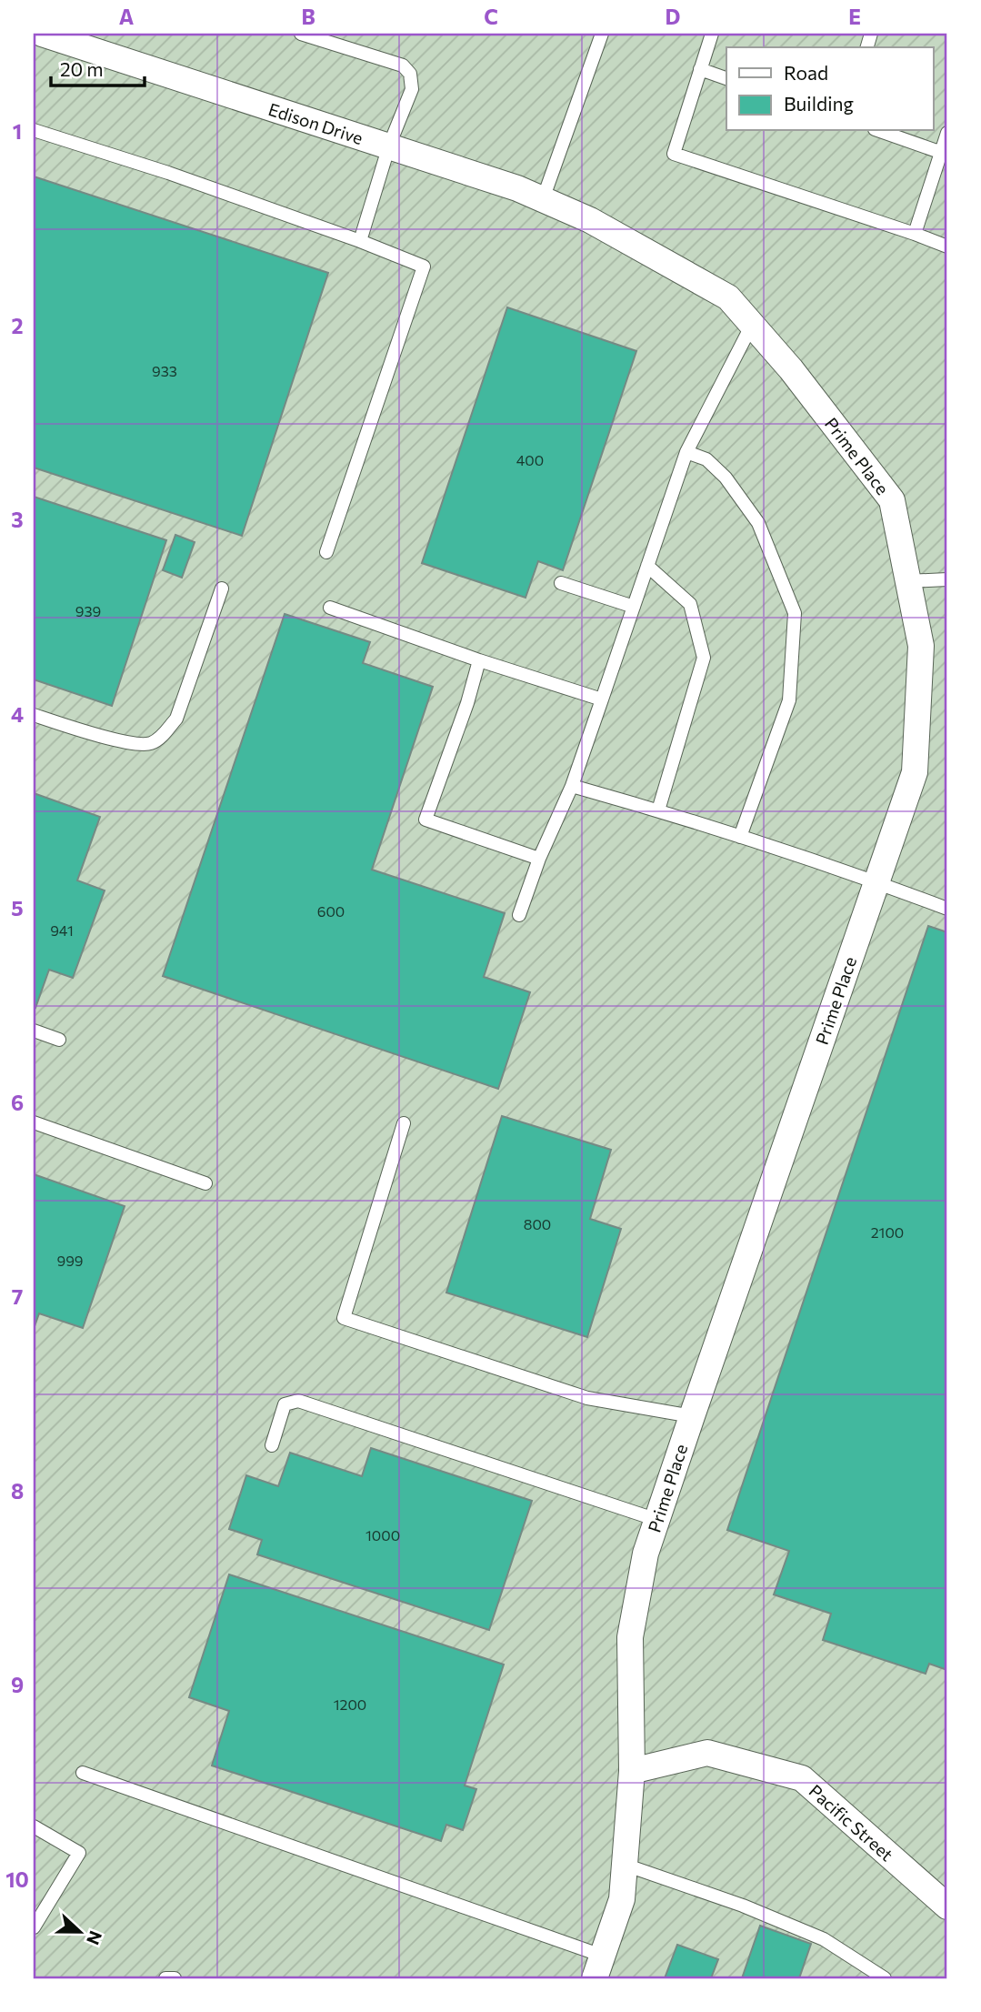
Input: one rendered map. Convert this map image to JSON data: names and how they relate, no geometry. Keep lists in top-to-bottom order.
{
  "streets": {
    "street": ["Edison Drive", "Prime Place", "Pacific Street"]
  },
  "crossings": [
    ["Edison Drive", "Prime Place"],
    ["Prime Place", "Pacific Street"]
  ],
  "house_numbers": [
    "933",
    "400",
    "939",
    "600",
    "941",
    "800",
    "2100",
    "999",
    "1000",
    "1200"
  ],
  "legend": ["Road", "Building"],
  "scale_bar": "20 m",
  "north": "right",
  "grid": {
    "columns": [
      "A",
      "B",
      "C",
      "D",
      "E"
    ],
    "rows": [
      "1",
      "2",
      "3",
      "4",
      "5",
      "6",
      "7",
      "8",
      "9",
      "10"
    ]
  }
}
